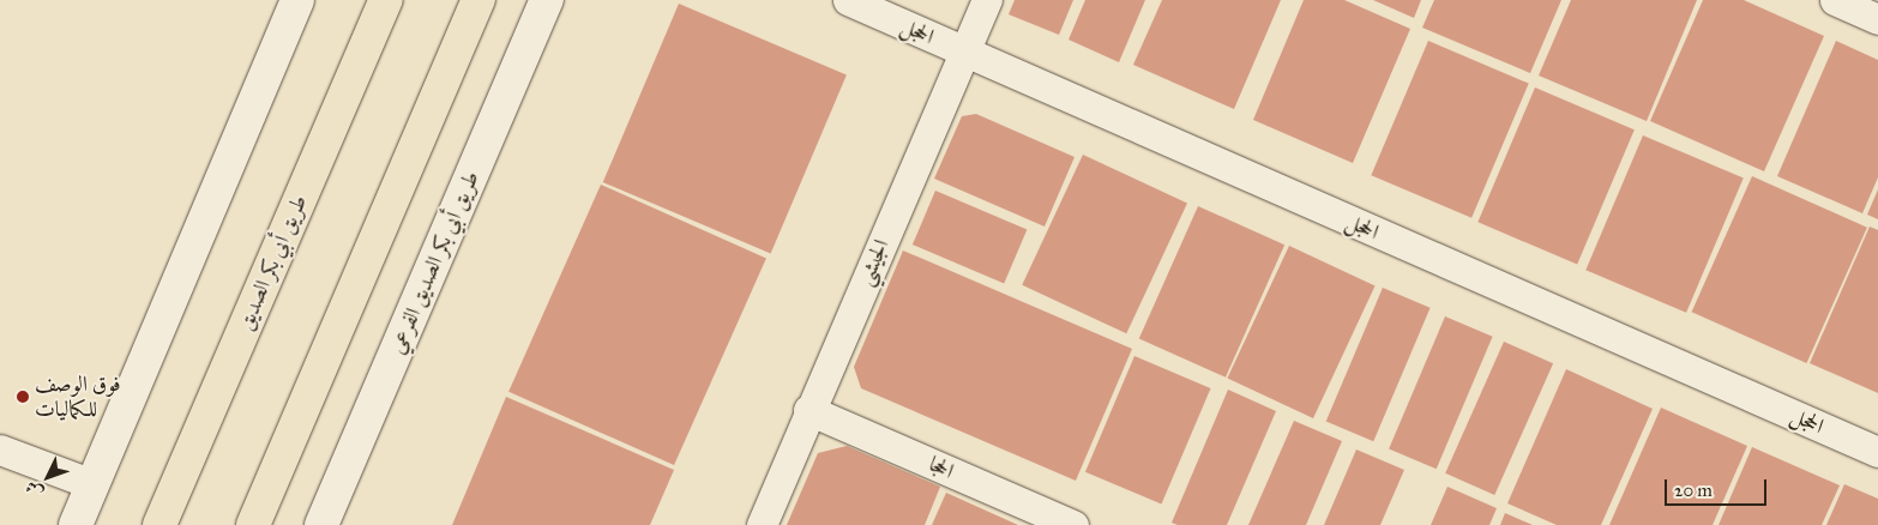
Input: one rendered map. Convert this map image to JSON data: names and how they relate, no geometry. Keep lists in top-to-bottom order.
{
  "streets": {
    "main road": ["طريق أبي بكر الصديق"],
    "street": [
      "الحجل",
      "طريق أبي بكر الصديق الفرعي",
      "الجيشي",
      "الحجا"
    ]
  },
  "crossings": [
    ["الحجل", "الجيشي"],
    ["الجيشي", "الحجا"]
  ],
  "places": ["فوق الوصف للكماليات"],
  "scale_bar": "20 m",
  "north": "bottom left"
}
